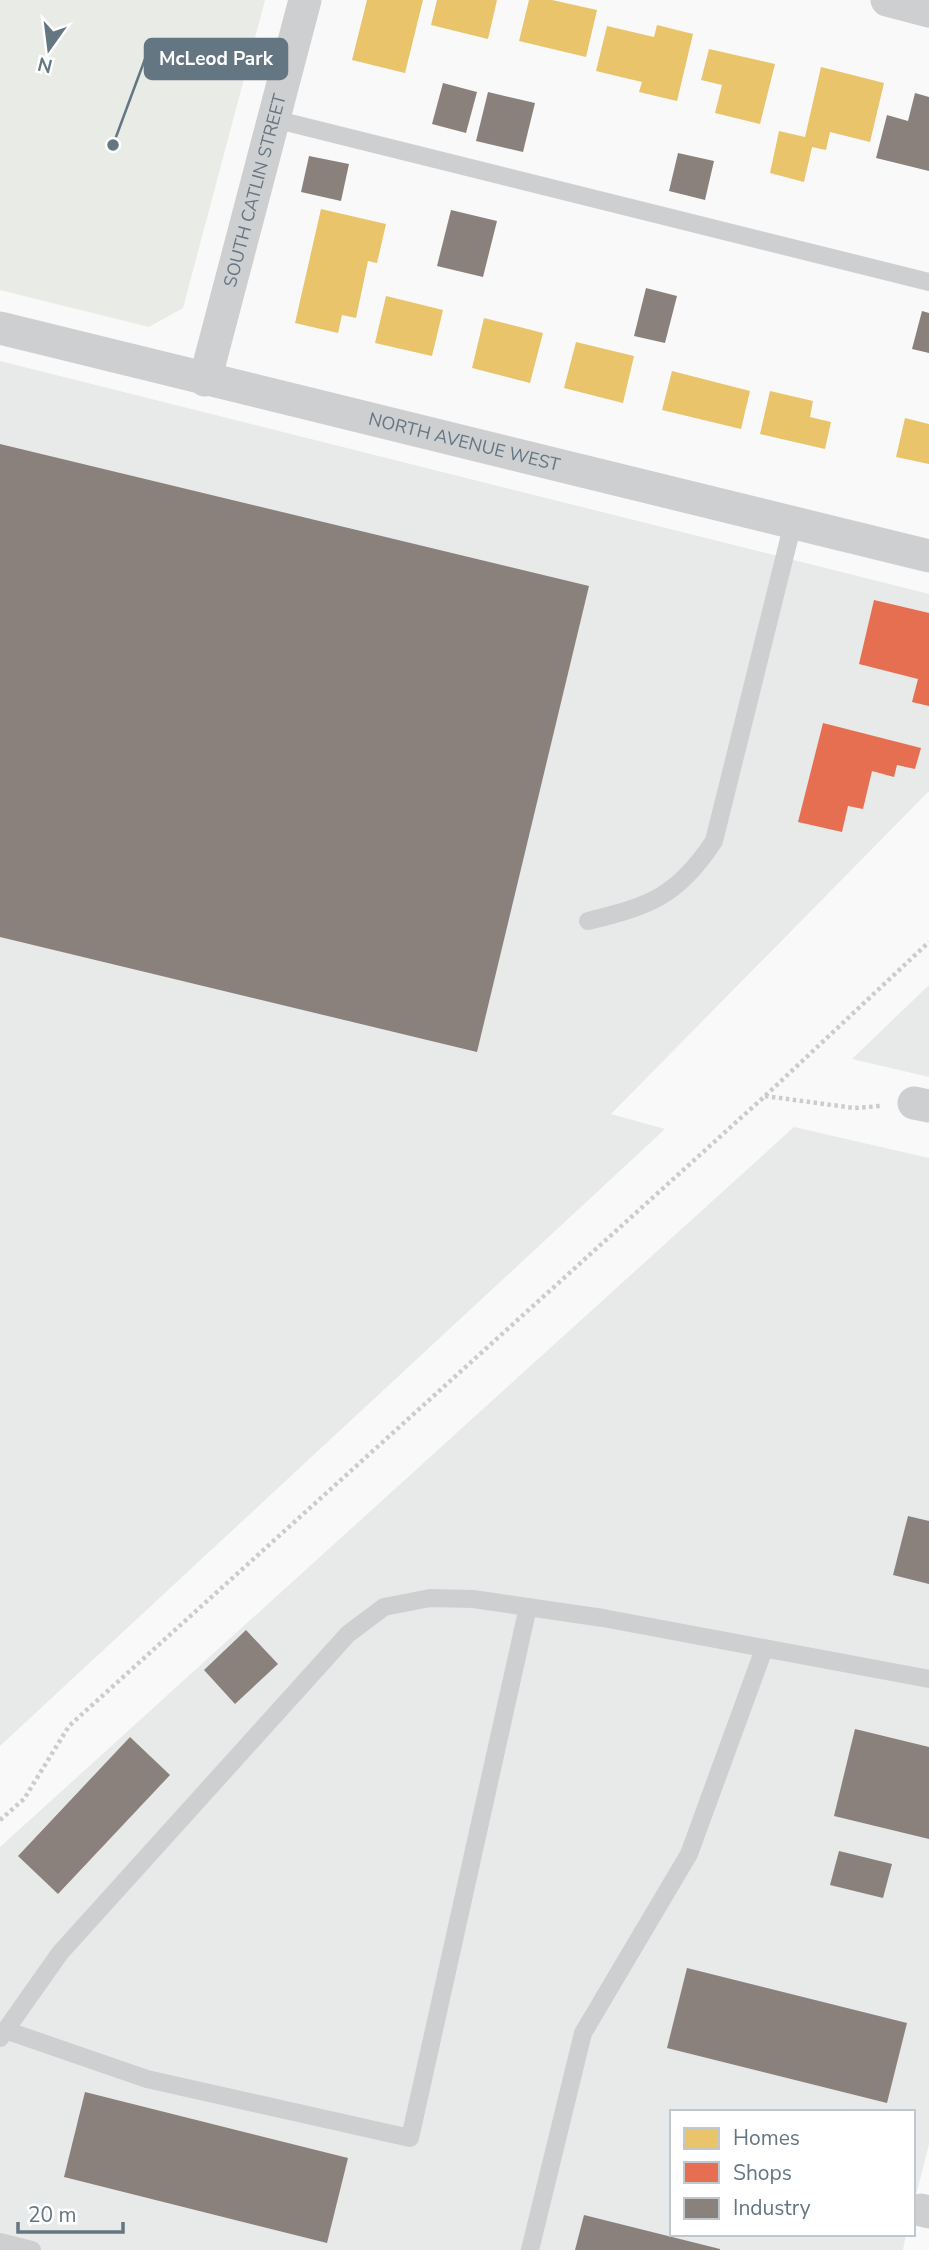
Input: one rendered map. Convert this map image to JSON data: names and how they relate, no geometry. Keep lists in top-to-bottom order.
{
  "streets": {
    "street": ["SOUTH CATLIN STREET", "NORTH AVENUE WEST"]
  },
  "crossings": [
    ["SOUTH CATLIN STREET", "NORTH AVENUE WEST"]
  ],
  "places": ["McLeod Park"],
  "legend": ["Homes", "Shops", "Industry"],
  "scale_bar": "20 m",
  "north": "bottom"
}
